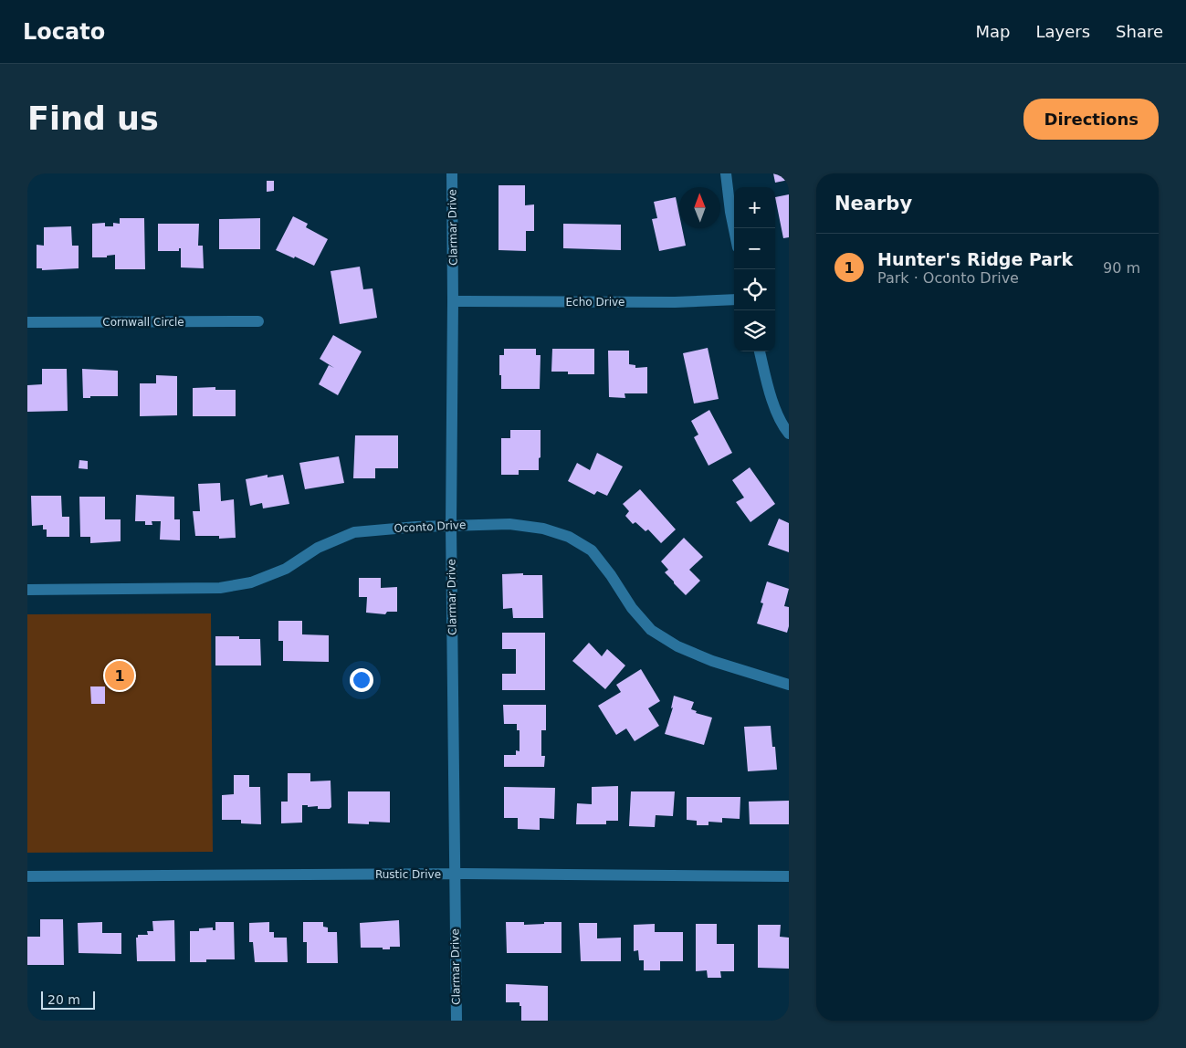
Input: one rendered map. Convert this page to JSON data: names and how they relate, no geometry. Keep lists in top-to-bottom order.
{
  "streets": {
    "street": [
      "Clarmar Drive",
      "Echo Drive",
      "Cornwall Circle",
      "Oconto Drive",
      "Rustic Drive"
    ]
  },
  "crossings": [
    ["Clarmar Drive", "Echo Drive"],
    ["Clarmar Drive", "Oconto Drive"],
    ["Clarmar Drive", "Rustic Drive"]
  ],
  "scale_bar": "20 m",
  "north": "top",
  "page": {
    "header": "Locato",
    "nav": ["Map", "Layers", "Share"],
    "buttons": "Directions",
    "title": "Find us",
    "heading": "Nearby",
    "map_buttons": ["+", "−"],
    "list": [
      {
        "mark": "1",
        "name": "Hunter's Ridge Park",
        "note": "Park · Oconto Drive",
        "value": "90 m"
      }
    ],
    "pins": "1",
    "scale": "20 m"
  }
}
